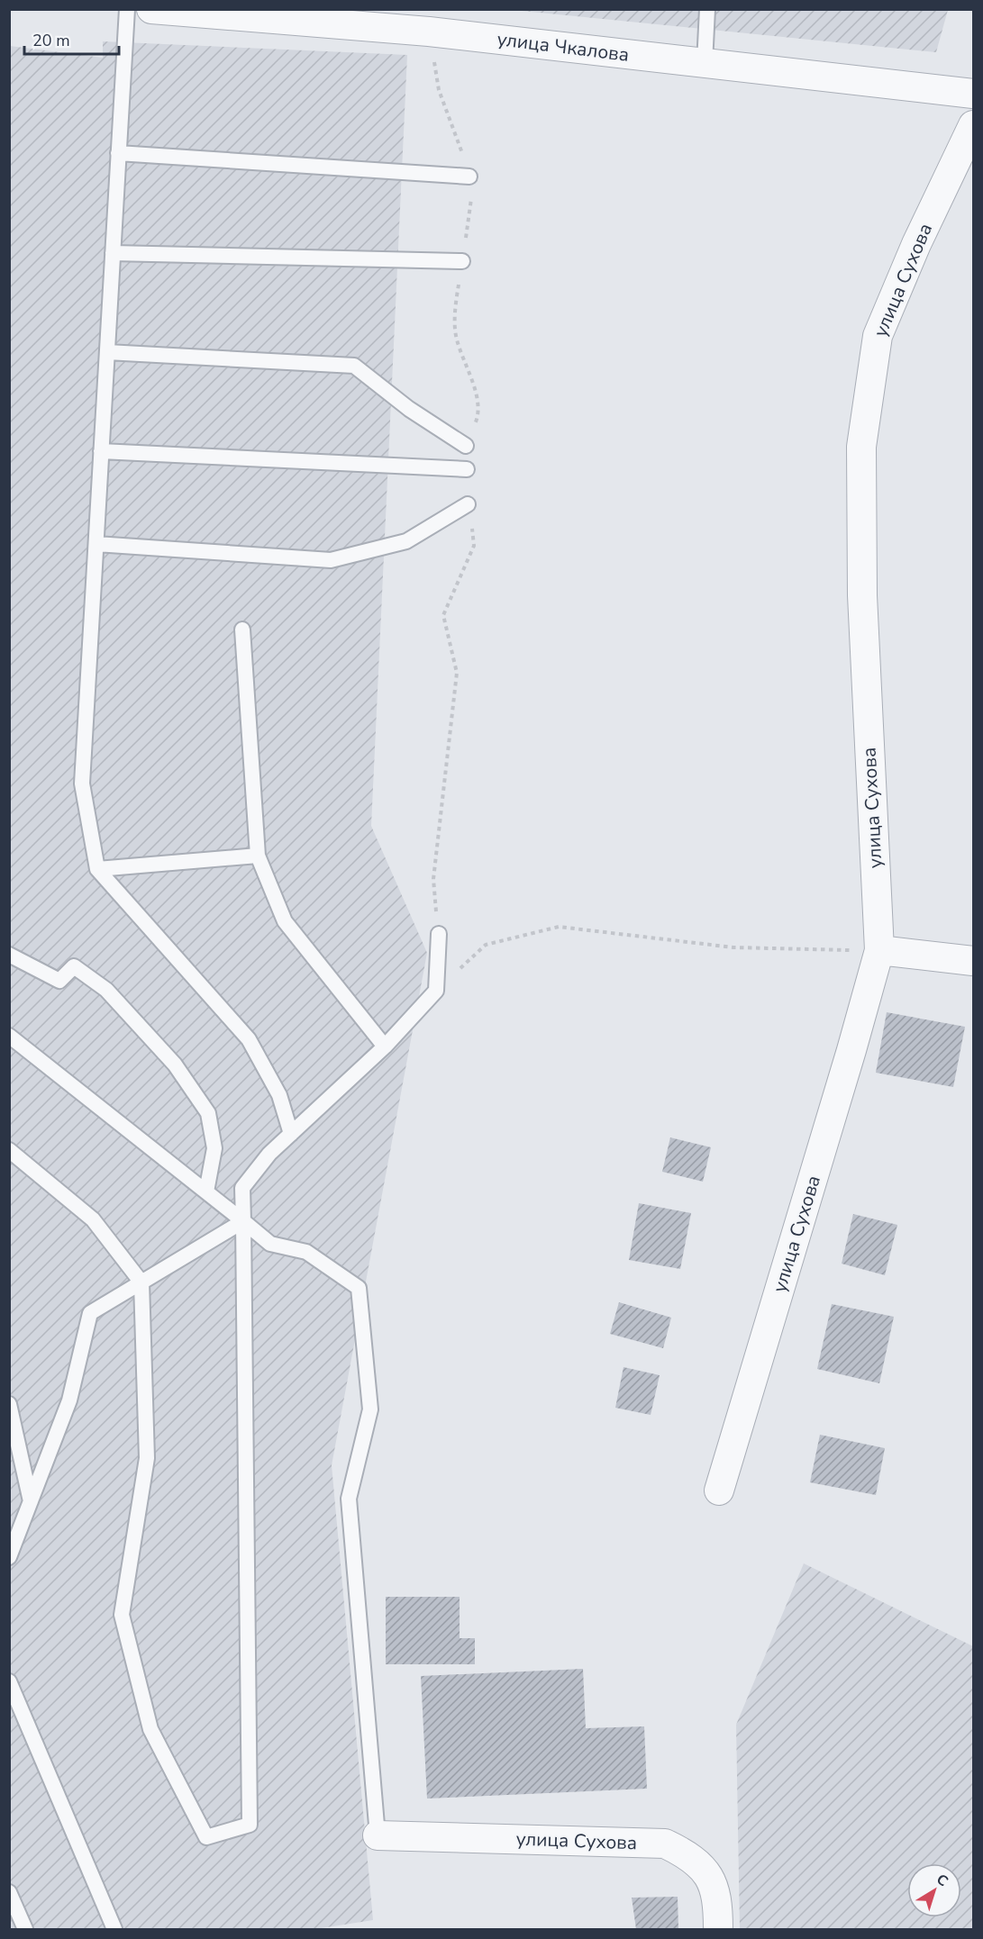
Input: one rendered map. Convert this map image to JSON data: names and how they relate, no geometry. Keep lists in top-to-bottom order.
{
  "streets": {
    "street": ["улица Чкалова", "улица Сухова"]
  },
  "scale_bar": "20 m",
  "north": "top right"
}
